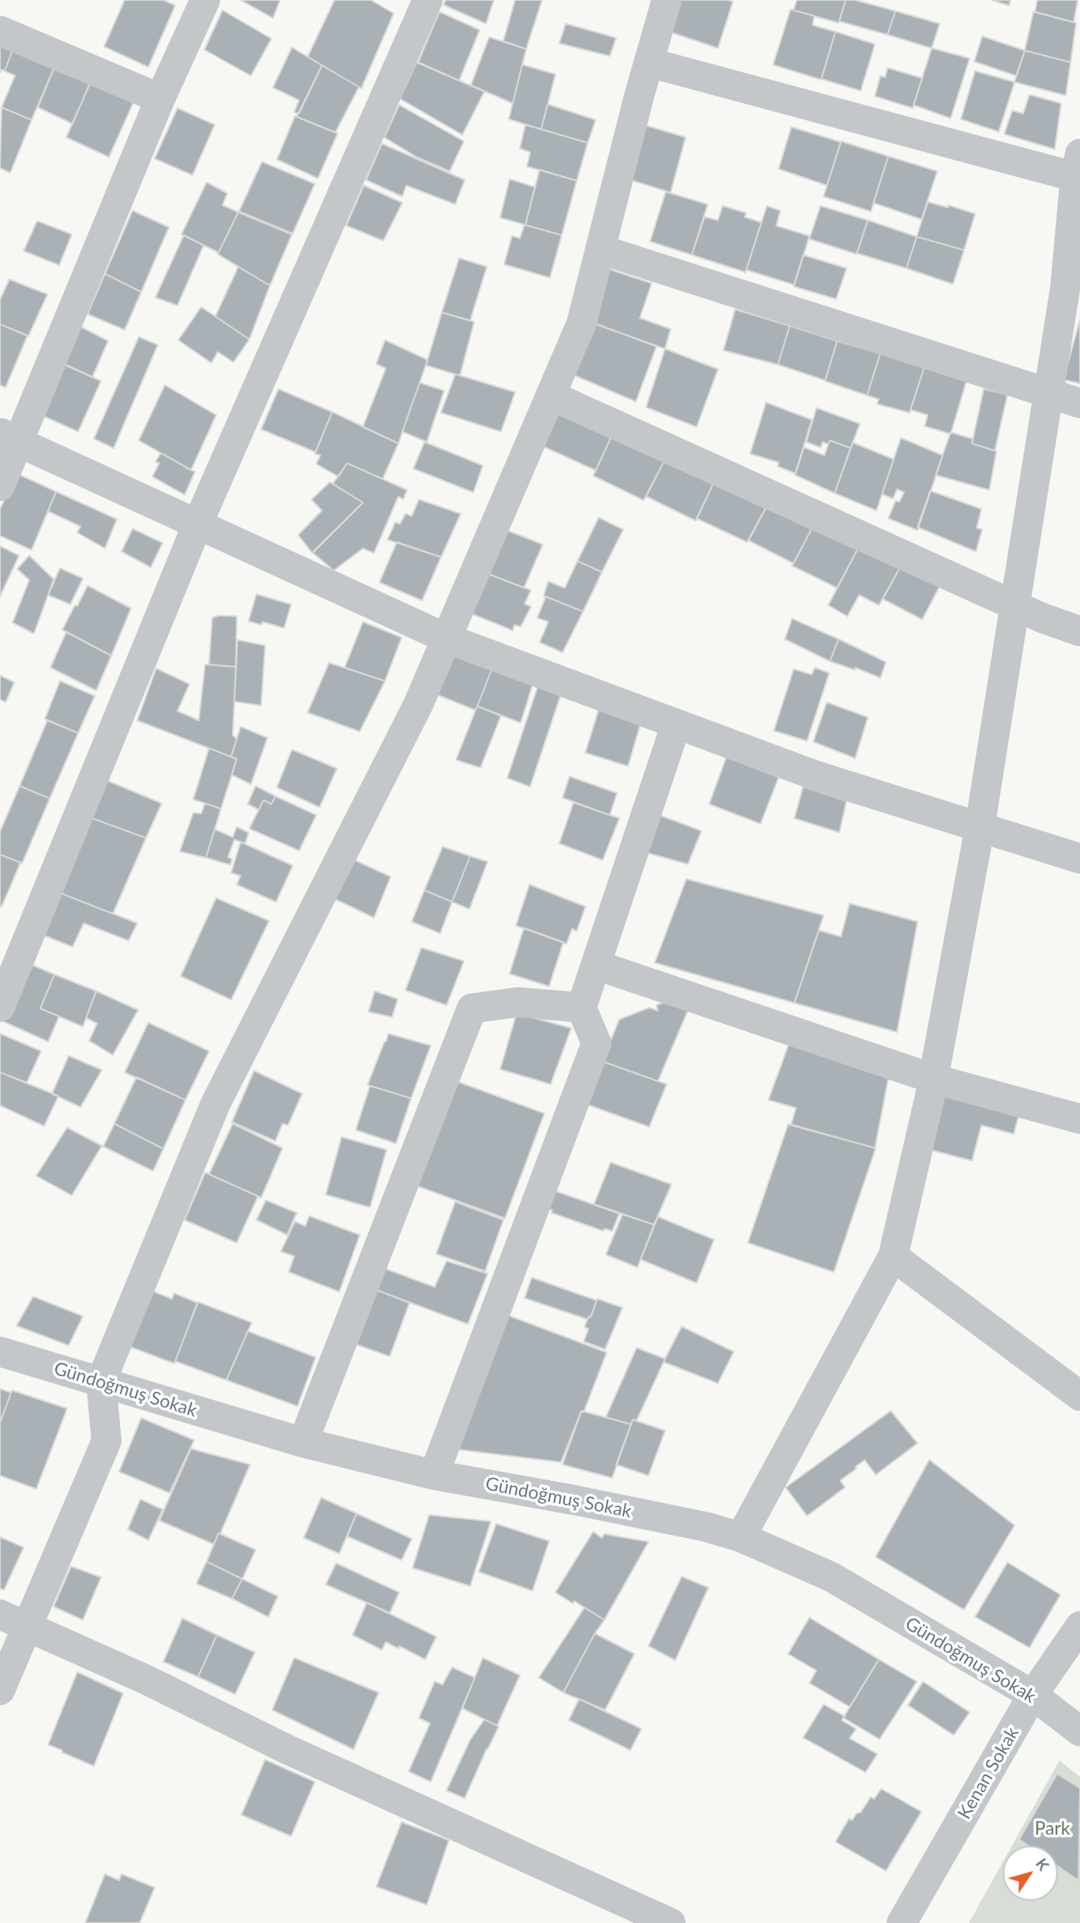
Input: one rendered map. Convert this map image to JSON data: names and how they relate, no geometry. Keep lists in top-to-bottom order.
{
  "streets": {
    "street": ["Gündoğmuş Sokak", "Kenan Sokak"]
  },
  "crossings": [
    ["Gündoğmuş Sokak", "Kenan Sokak"]
  ],
  "parks": ["Park"],
  "north": "top right"
}
